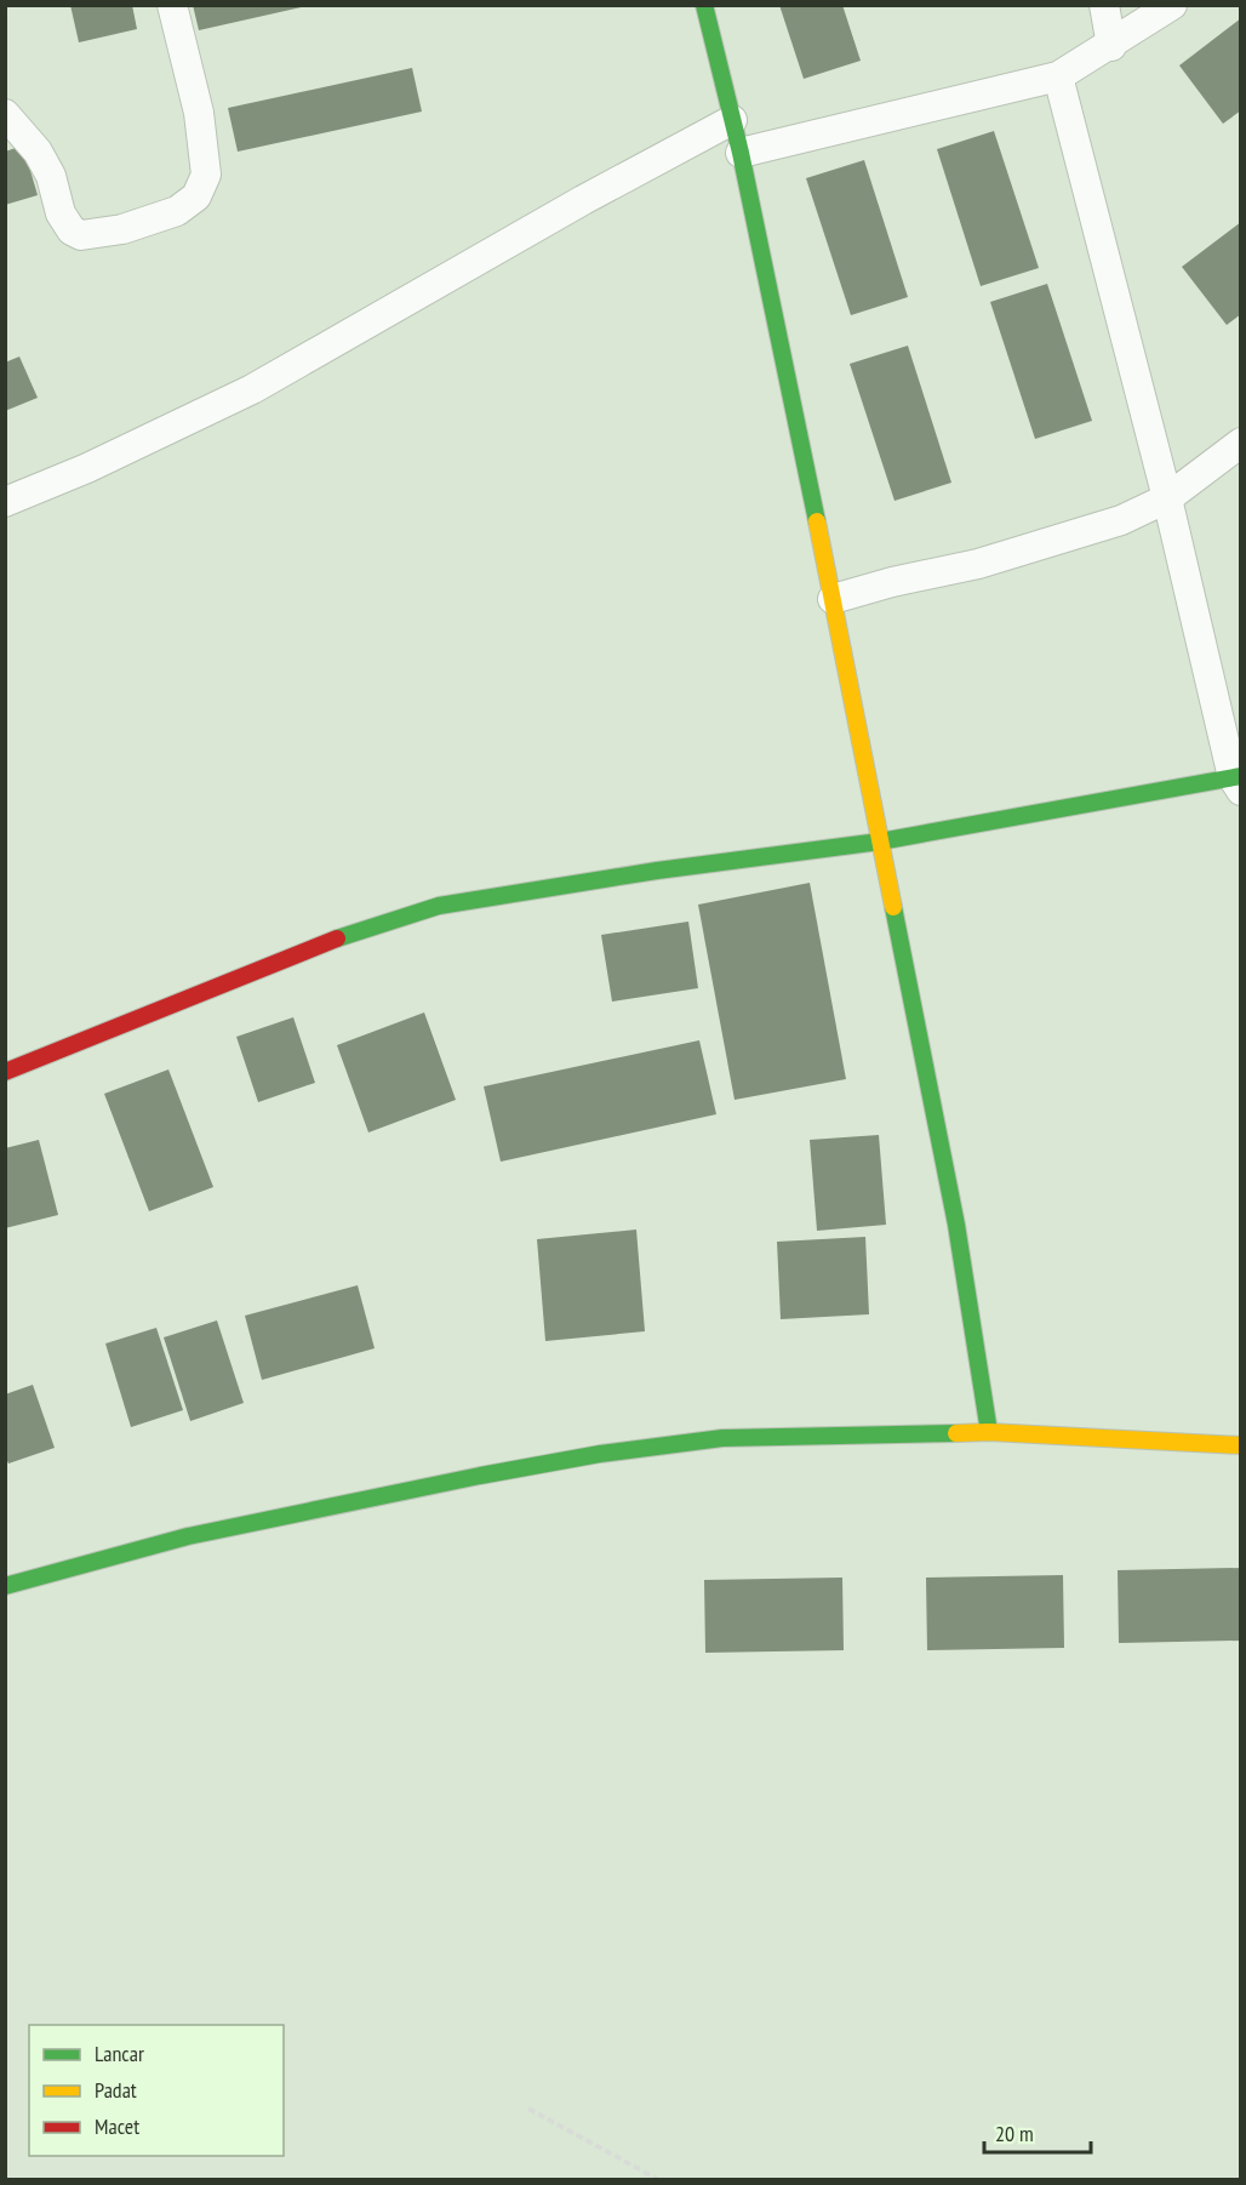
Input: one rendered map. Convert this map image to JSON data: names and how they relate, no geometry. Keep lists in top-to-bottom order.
{
  "legend": ["Lancar", "Padat", "Macet"],
  "scale_bar": "20 m"
}
